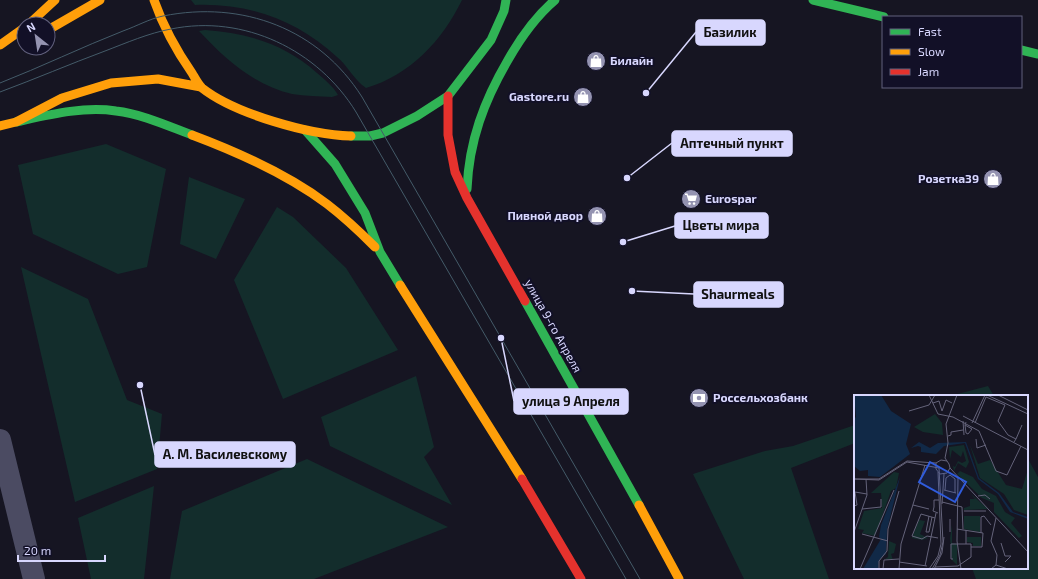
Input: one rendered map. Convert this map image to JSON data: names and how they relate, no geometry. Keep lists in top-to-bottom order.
{
  "streets": {
    "main road": ["улица 9-го Апреля"]
  },
  "places": {
    "shop": [
      "Билайн",
      "Gastore.ru",
      "Розетка39",
      "Пивной двор"
    ],
    "other": [
      "Базилик",
      "Аптечный пункт",
      "Цветы мира",
      "Shaurmeals",
      "улица 9 Апреля",
      "А. М. Василевскому"
    ],
    "supermarket": ["Eurospar"],
    "bank": ["Россельхозбанк"]
  },
  "legend": ["Fast", "Slow", "Jam"],
  "scale_bar": "20 m",
  "north": "top left"
}
